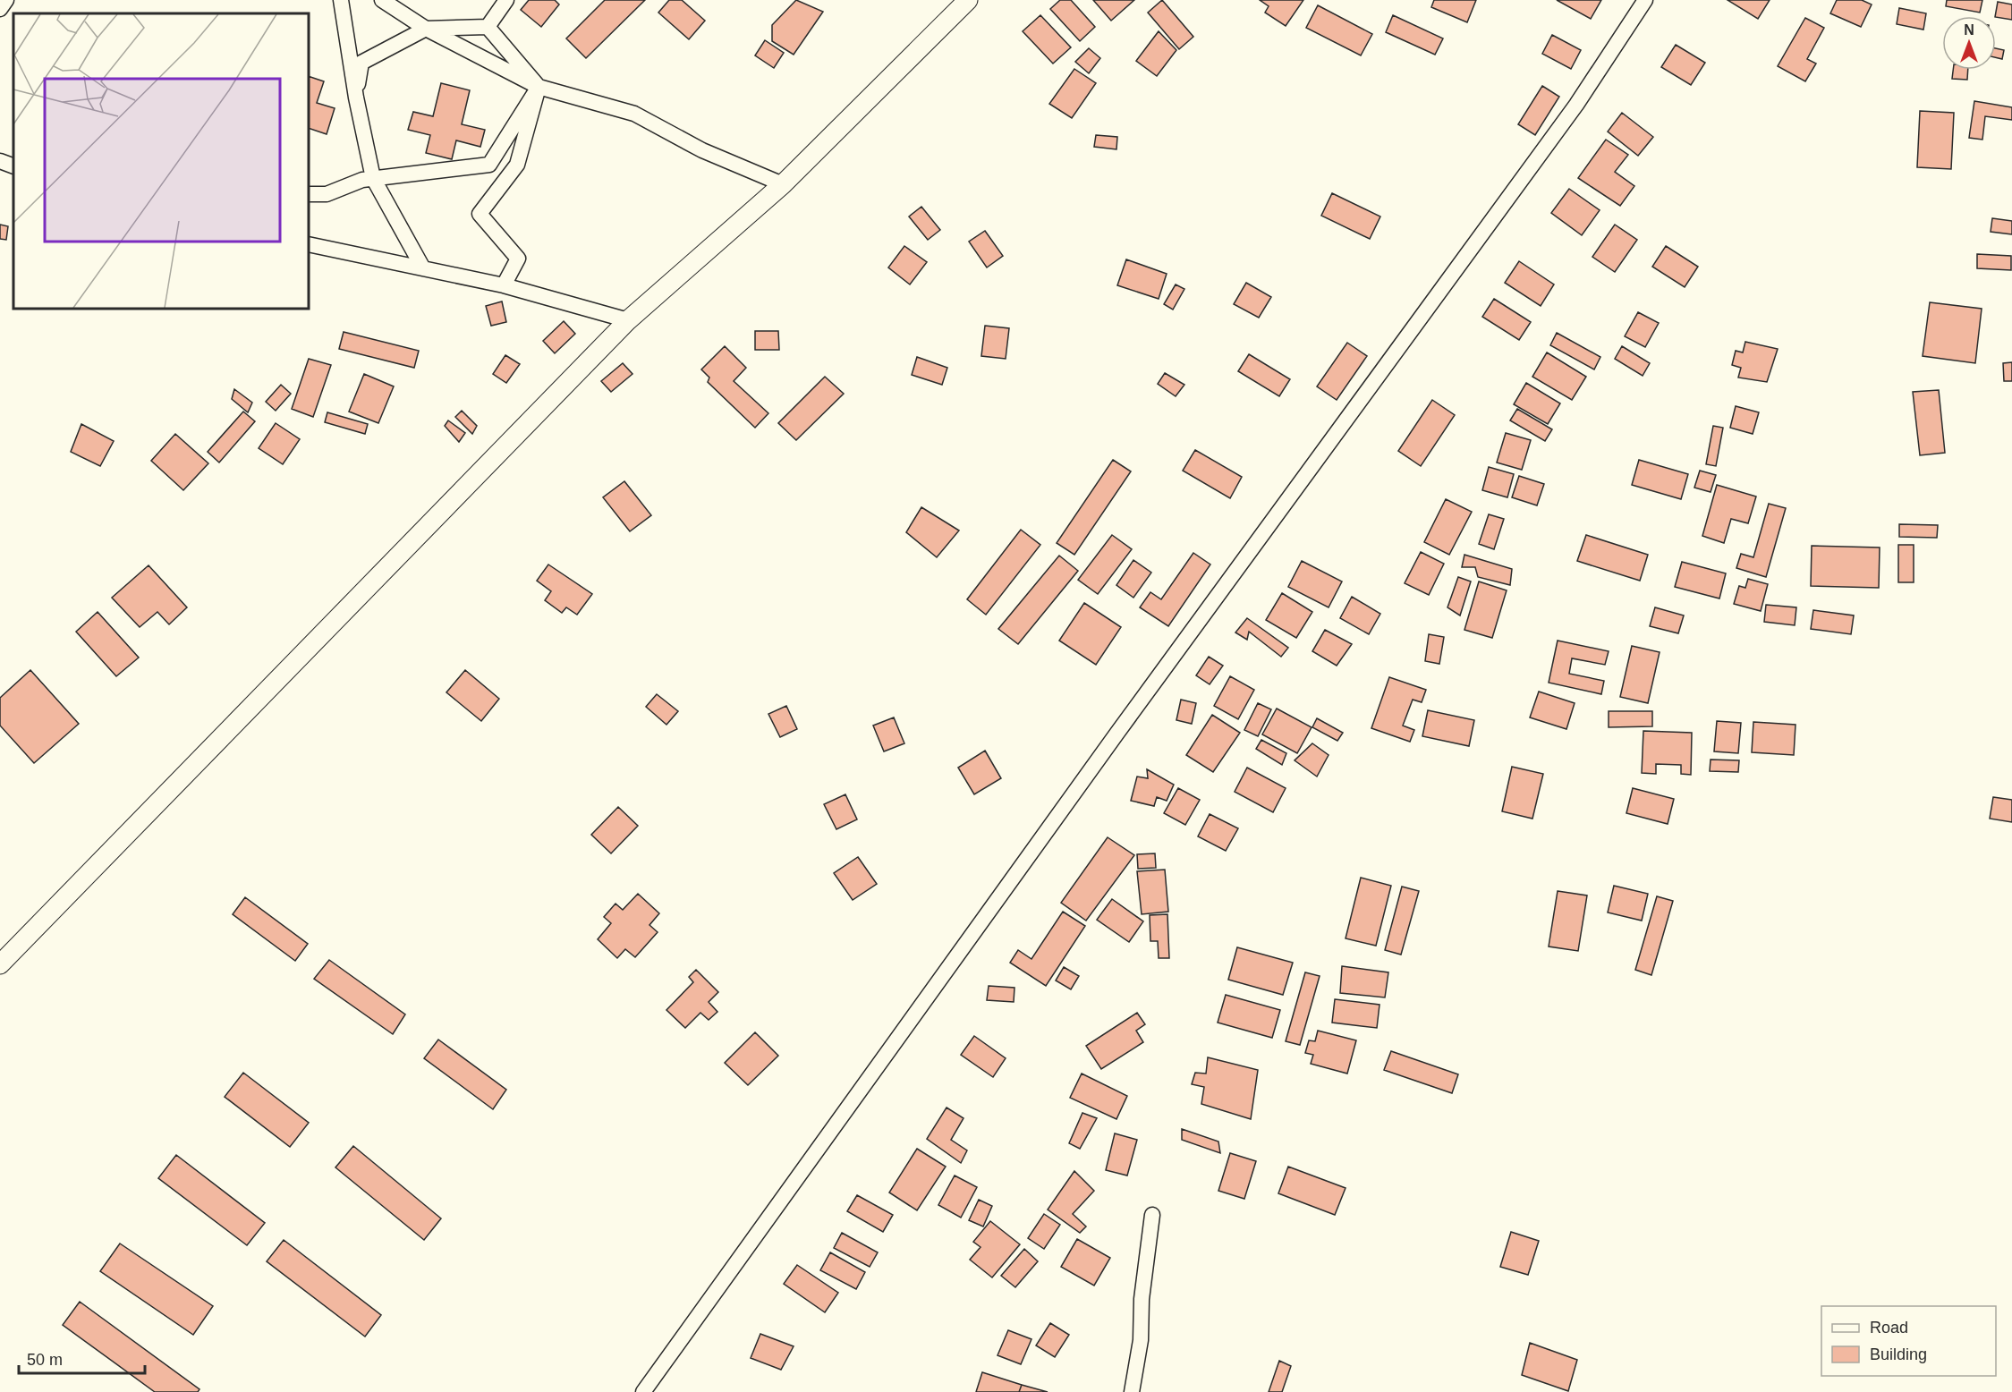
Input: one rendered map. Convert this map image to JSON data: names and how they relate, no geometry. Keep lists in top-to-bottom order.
{
  "legend": ["Road", "Building"],
  "scale_bar": "50 m",
  "north": "top"
}
